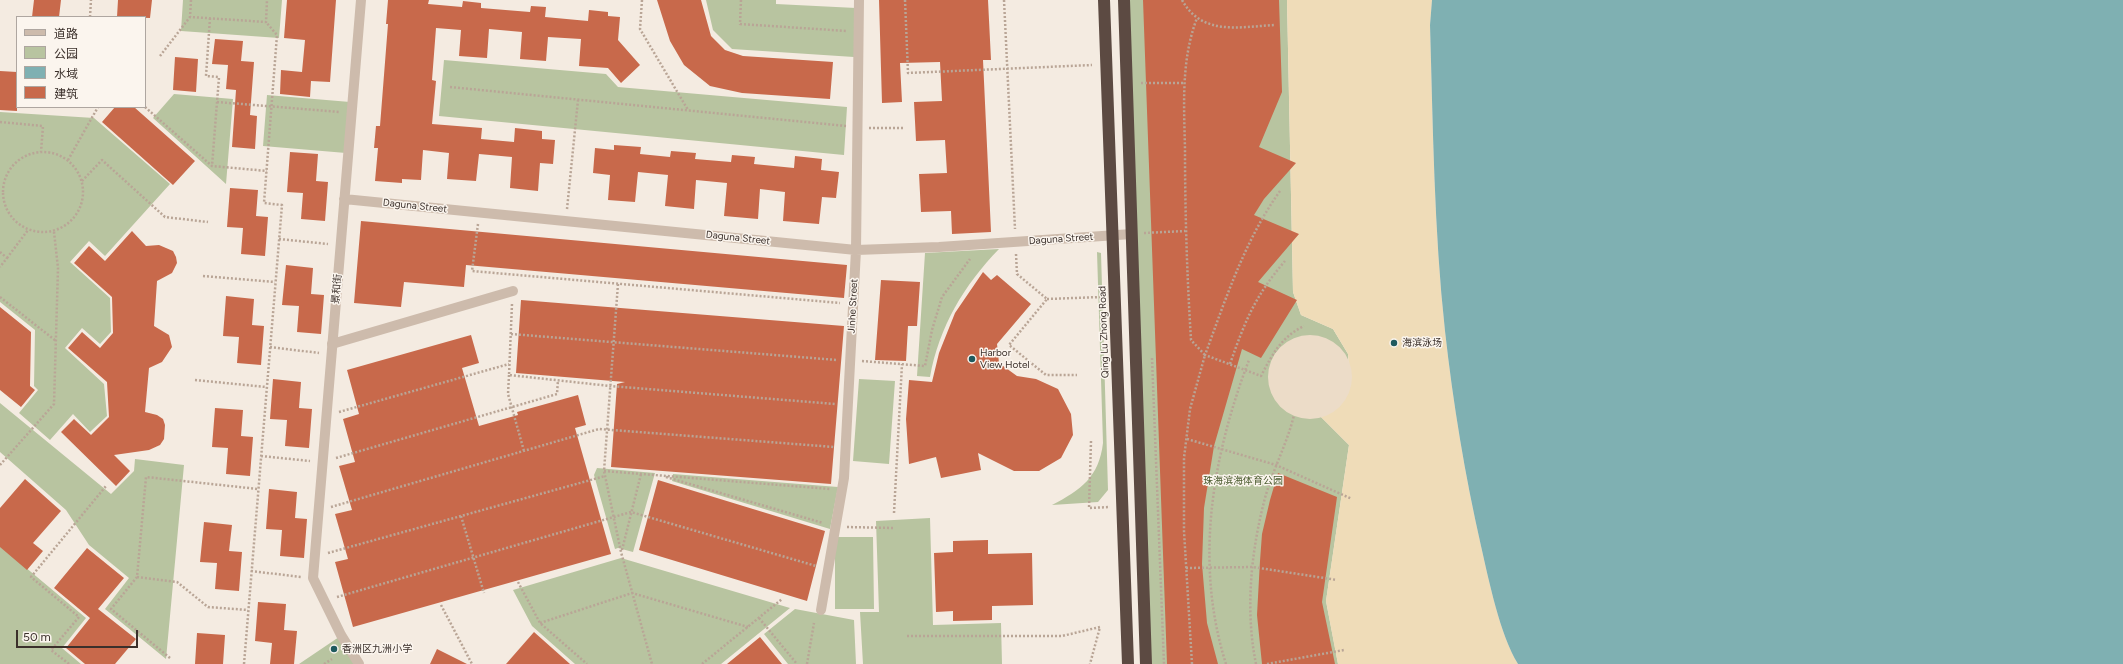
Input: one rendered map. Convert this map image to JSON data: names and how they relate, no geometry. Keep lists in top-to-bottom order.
{
  "streets": {
    "highway": ["Qing Lu Zhong Road"],
    "street": ["Daguna Street", "景和街", "Jinhe Street"]
  },
  "crossings": [
    ["Daguna Street", "景和街"],
    ["Daguna Street", "Jinhe Street"],
    ["Daguna Street", "Qing Lu Zhong Road"]
  ],
  "parks": ["珠海滨海体育公园"],
  "places": ["海滨泳场", "Harbor View Hotel", "香洲区九洲小学"],
  "legend": [
    "道路",
    "公园",
    "水域",
    "建筑"
  ],
  "scale_bar": "50 m"
}
